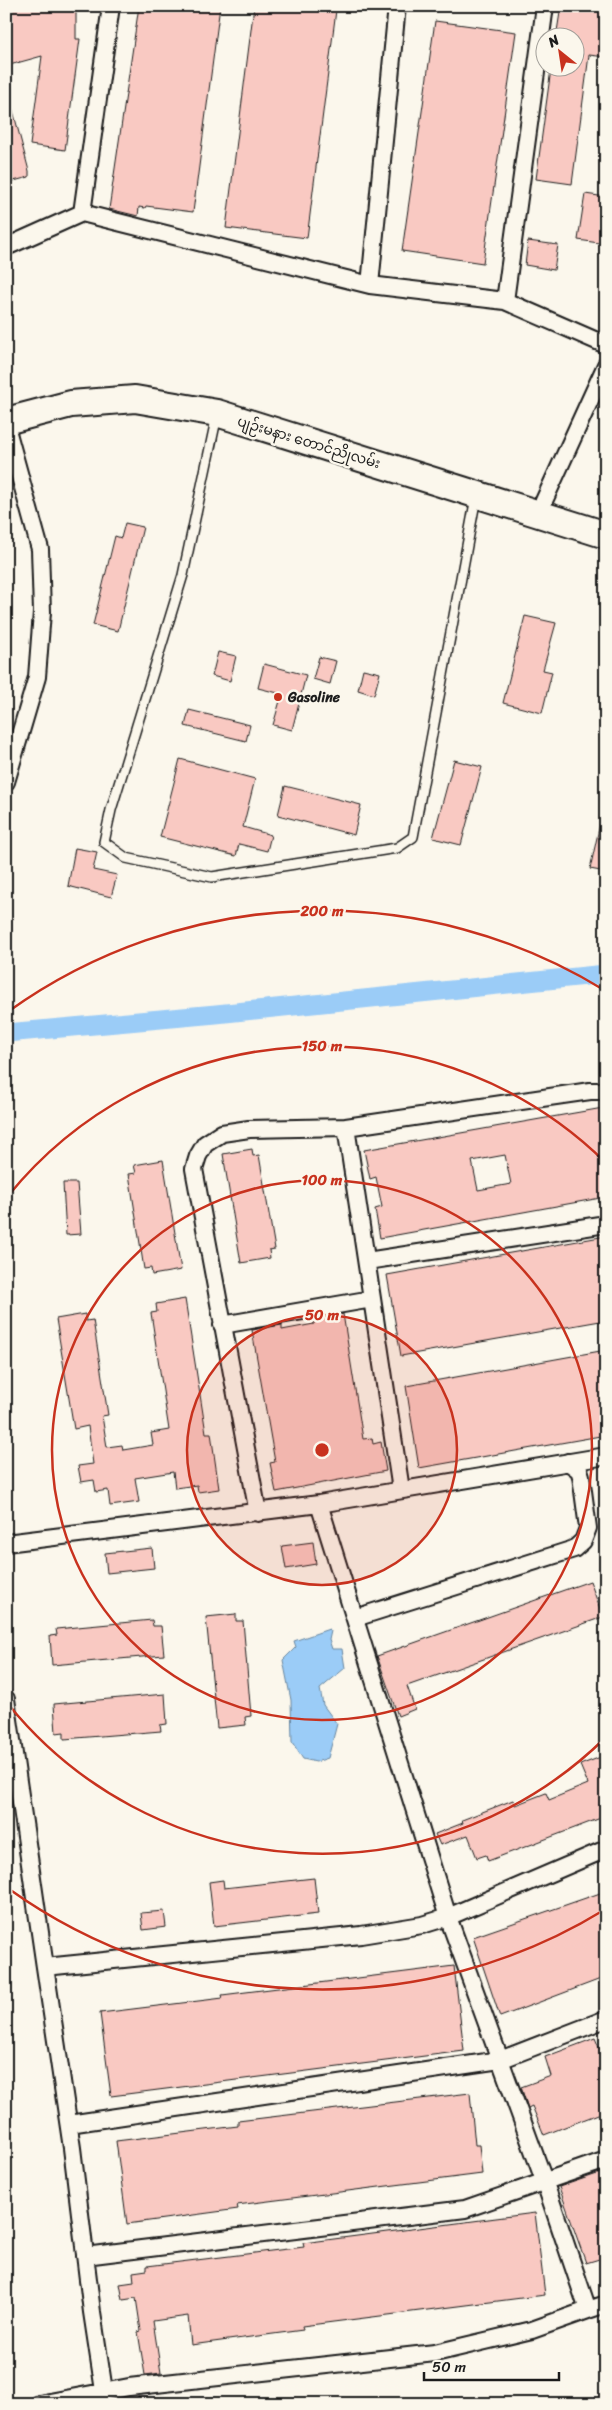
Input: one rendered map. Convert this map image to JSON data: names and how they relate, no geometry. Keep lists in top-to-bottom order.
{
  "streets": {
    "main road": ["ပျဉ်းမနား တောင်ညိုလမ်း"]
  },
  "places": ["Gasoline"],
  "scale_bar": "50 m",
  "north": "top left",
  "rings": [
    "200 m",
    "150 m",
    "100 m",
    "50 m"
  ]
}
